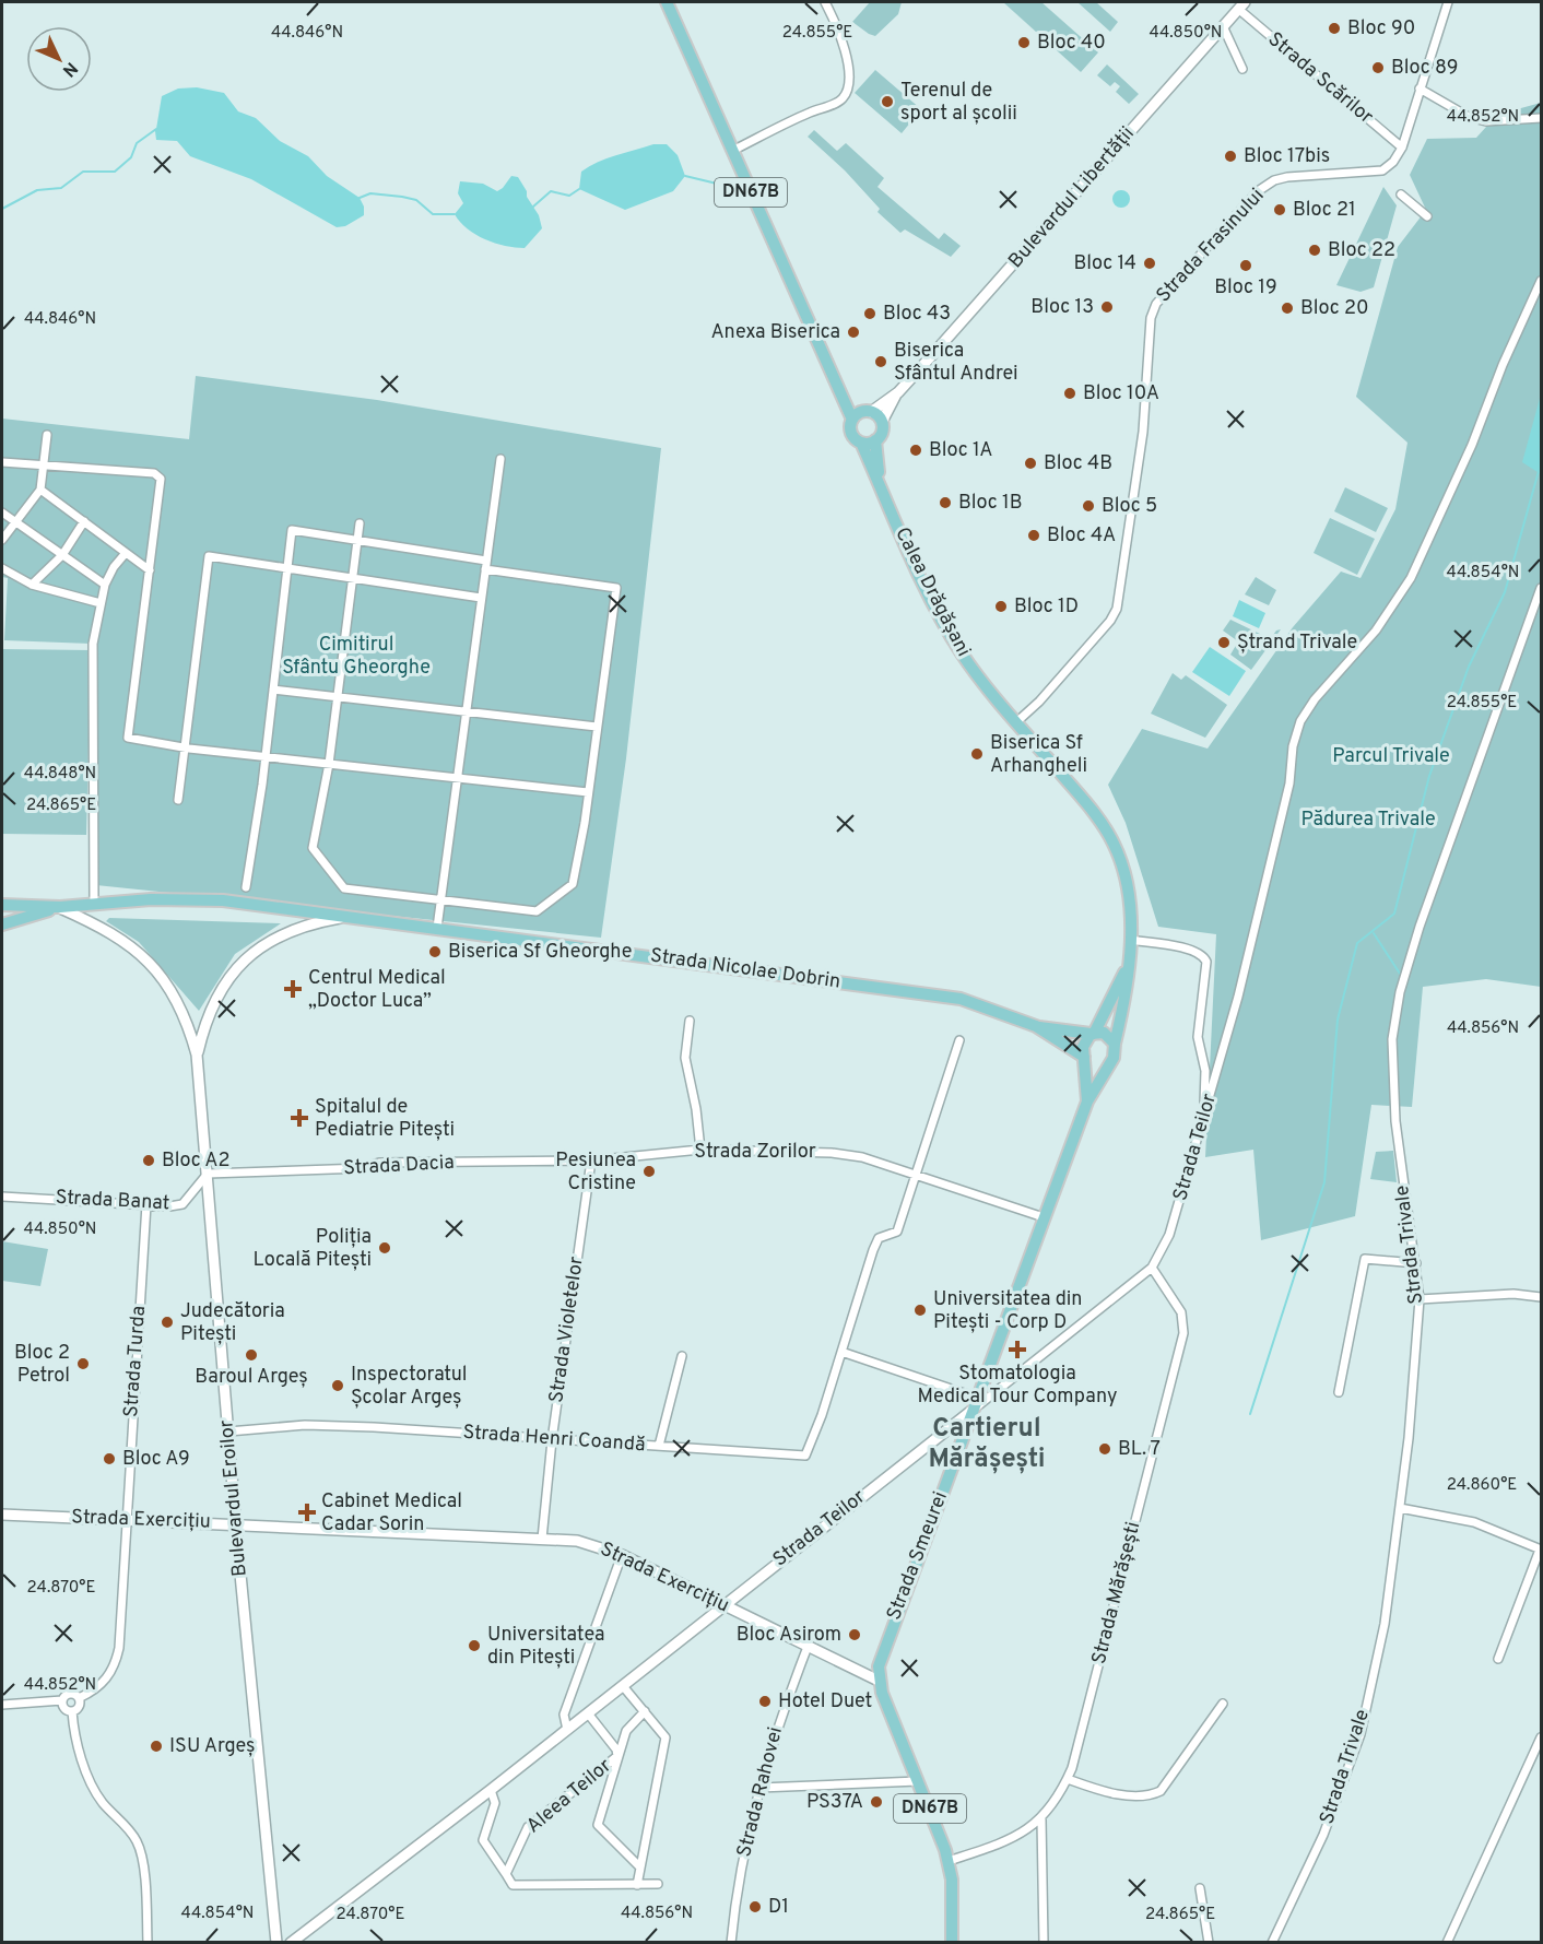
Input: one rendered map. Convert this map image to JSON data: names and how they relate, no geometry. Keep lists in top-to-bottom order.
{
  "streets": {
    "main road": [
      "DN67B",
      "Calea Drăgășani",
      "Strada Nicolae Dobrin",
      "Strada Smeurei"
    ],
    "street": [
      "Strada Scărilor",
      "Bulevardul Libertății",
      "Strada Frasinului",
      "Strada Teilor",
      "Strada Zorilor",
      "Strada Dacia",
      "Strada Banat",
      "Strada Trivale",
      "Strada Violetelor",
      "Strada Turda",
      "Strada Henri Coandă",
      "Bulevardul Eroilor",
      "Strada Exercițiu",
      "Strada Mărășești",
      "Strada Rahovei",
      "Aleea Teilor"
    ]
  },
  "crossings": [
    ["Strada Scărilor", "Bulevardul Libertății"],
    ["Strada Scărilor", "Strada Frasinului"],
    ["DN67B", "Strada Exercițiu"],
    ["DN67B", "Strada Smeurei"],
    ["DN67B", "Strada Mărășești"],
    ["Bulevardul Libertății", "Calea Drăgășani"],
    ["Strada Frasinului", "Calea Drăgășani"],
    ["Calea Drăgășani", "Strada Nicolae Dobrin"],
    ["Calea Drăgășani", "Strada Smeurei"],
    ["Strada Nicolae Dobrin", "Bulevardul Eroilor"],
    ["Strada Nicolae Dobrin", "Strada Smeurei"],
    ["Strada Teilor", "Strada Exercițiu"],
    ["Strada Teilor", "Strada Smeurei"],
    ["Strada Teilor", "Strada Mărășești"],
    ["Strada Teilor", "Aleea Teilor"],
    ["Strada Zorilor", "Strada Dacia"],
    ["Strada Zorilor", "Strada Violetelor"],
    ["Strada Zorilor", "Strada Henri Coandă"],
    ["Strada Zorilor", "Strada Smeurei"],
    ["Strada Dacia", "Strada Banat"],
    ["Strada Dacia", "Strada Violetelor"],
    ["Strada Dacia", "Bulevardul Eroilor"],
    ["Strada Banat", "Strada Turda"],
    ["Strada Banat", "Bulevardul Eroilor"],
    ["Strada Violetelor", "Strada Henri Coandă"],
    ["Strada Violetelor", "Strada Exercițiu"],
    ["Strada Turda", "Strada Exercițiu"],
    ["Strada Henri Coandă", "Bulevardul Eroilor"],
    ["Bulevardul Eroilor", "Strada Exercițiu"],
    ["Strada Exercițiu", "Strada Smeurei"],
    ["Strada Exercițiu", "Strada Rahovei"]
  ],
  "districts": ["Cartierul Mărășești"],
  "parks": ["Cimitirul Sfântu Gheorghe", "Parcul Trivale", "Pădurea Trivale"],
  "places": {
    "other": [
      "Bloc 90",
      "Bloc 40",
      "Bloc 89",
      "Terenul de sport al școlii",
      "Bloc 17bis",
      "Bloc 21",
      "Bloc 22",
      "Bloc 14",
      "Bloc 19",
      "Bloc 13",
      "Bloc 20",
      "Bloc 43",
      "Anexa Biserica",
      "Biserica Sfântul Andrei",
      "Bloc 10A",
      "Bloc 1A",
      "Bloc 4B",
      "Bloc 1B",
      "Bloc 5",
      "Bloc 4A",
      "Bloc 1D",
      "Ștrand Trivale",
      "Biserica Sf Arhangheli",
      "Biserica Sf Gheorghe",
      "Bloc A2",
      "Pesiunea Cristine",
      "Poliția Locală Pitești",
      "Universitatea din Pitești - Corp D",
      "Judecătoria Pitești",
      "Baroul Argeș",
      "Bloc 2 Petrol",
      "Inspectoratul Școlar Argeș",
      "BL. 7",
      "Bloc A9",
      "Bloc Asirom",
      "Universitatea din Pitești",
      "Hotel Duet",
      "ISU Argeș",
      "PS37A",
      "D1"
    ],
    "health": [
      "Centrul Medical „Doctor Luca”",
      "Spitalul de Pediatrie Pitești",
      "Stomatologia Medical Tour Company",
      "Cabinet Medical Cadar Sorin"
    ]
  },
  "north": "bottom right",
  "coordinates": [
    "24.855°E",
    "44.846°N",
    "44.850°N",
    "44.852°N",
    "44.854°N",
    "44.848°N",
    "24.865°E",
    "44.856°N",
    "24.860°E",
    "24.870°E"
  ]
}
